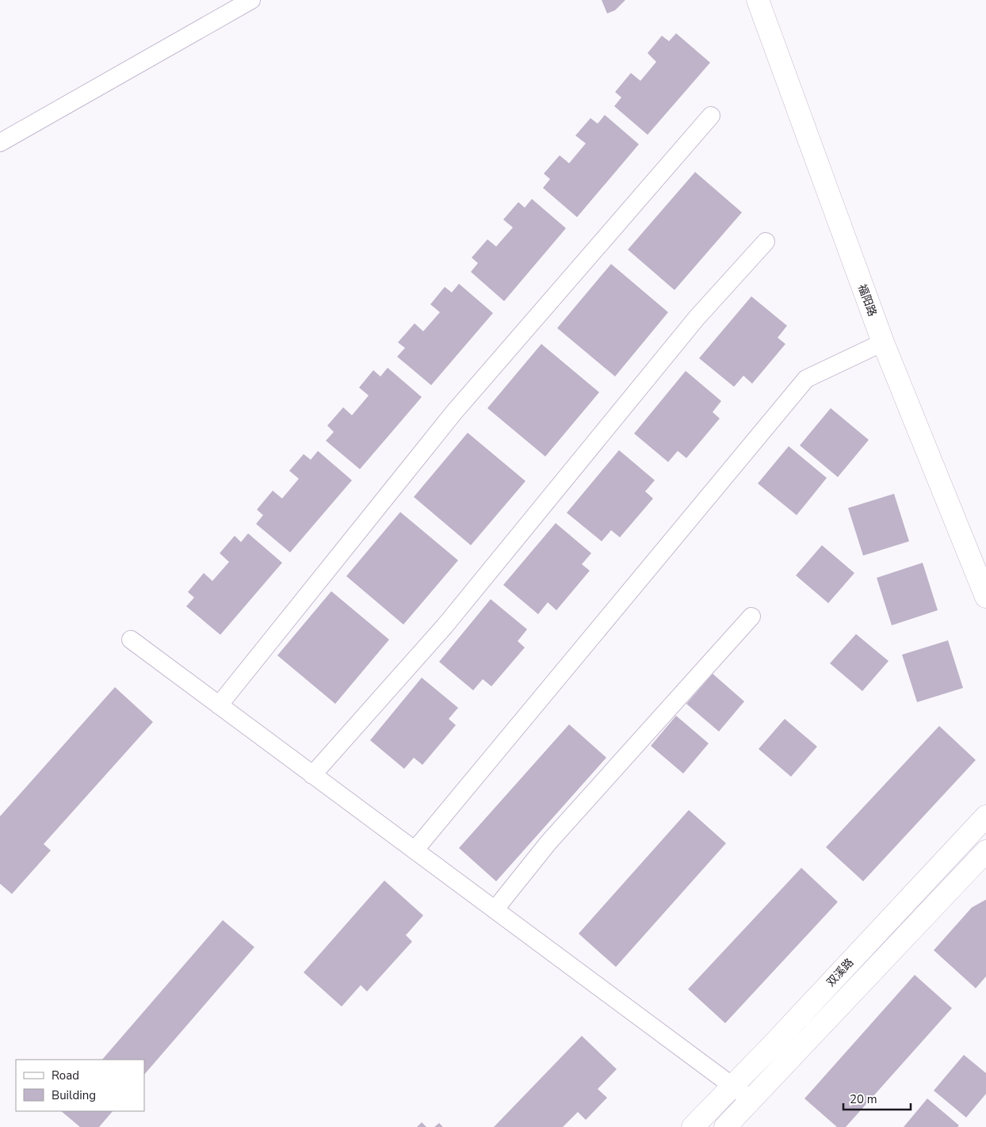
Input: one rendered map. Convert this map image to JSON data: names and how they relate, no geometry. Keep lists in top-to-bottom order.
{
  "streets": {
    "street": ["福阳路", "双溪路"]
  },
  "legend": ["Road", "Building"],
  "scale_bar": "20 m"
}
